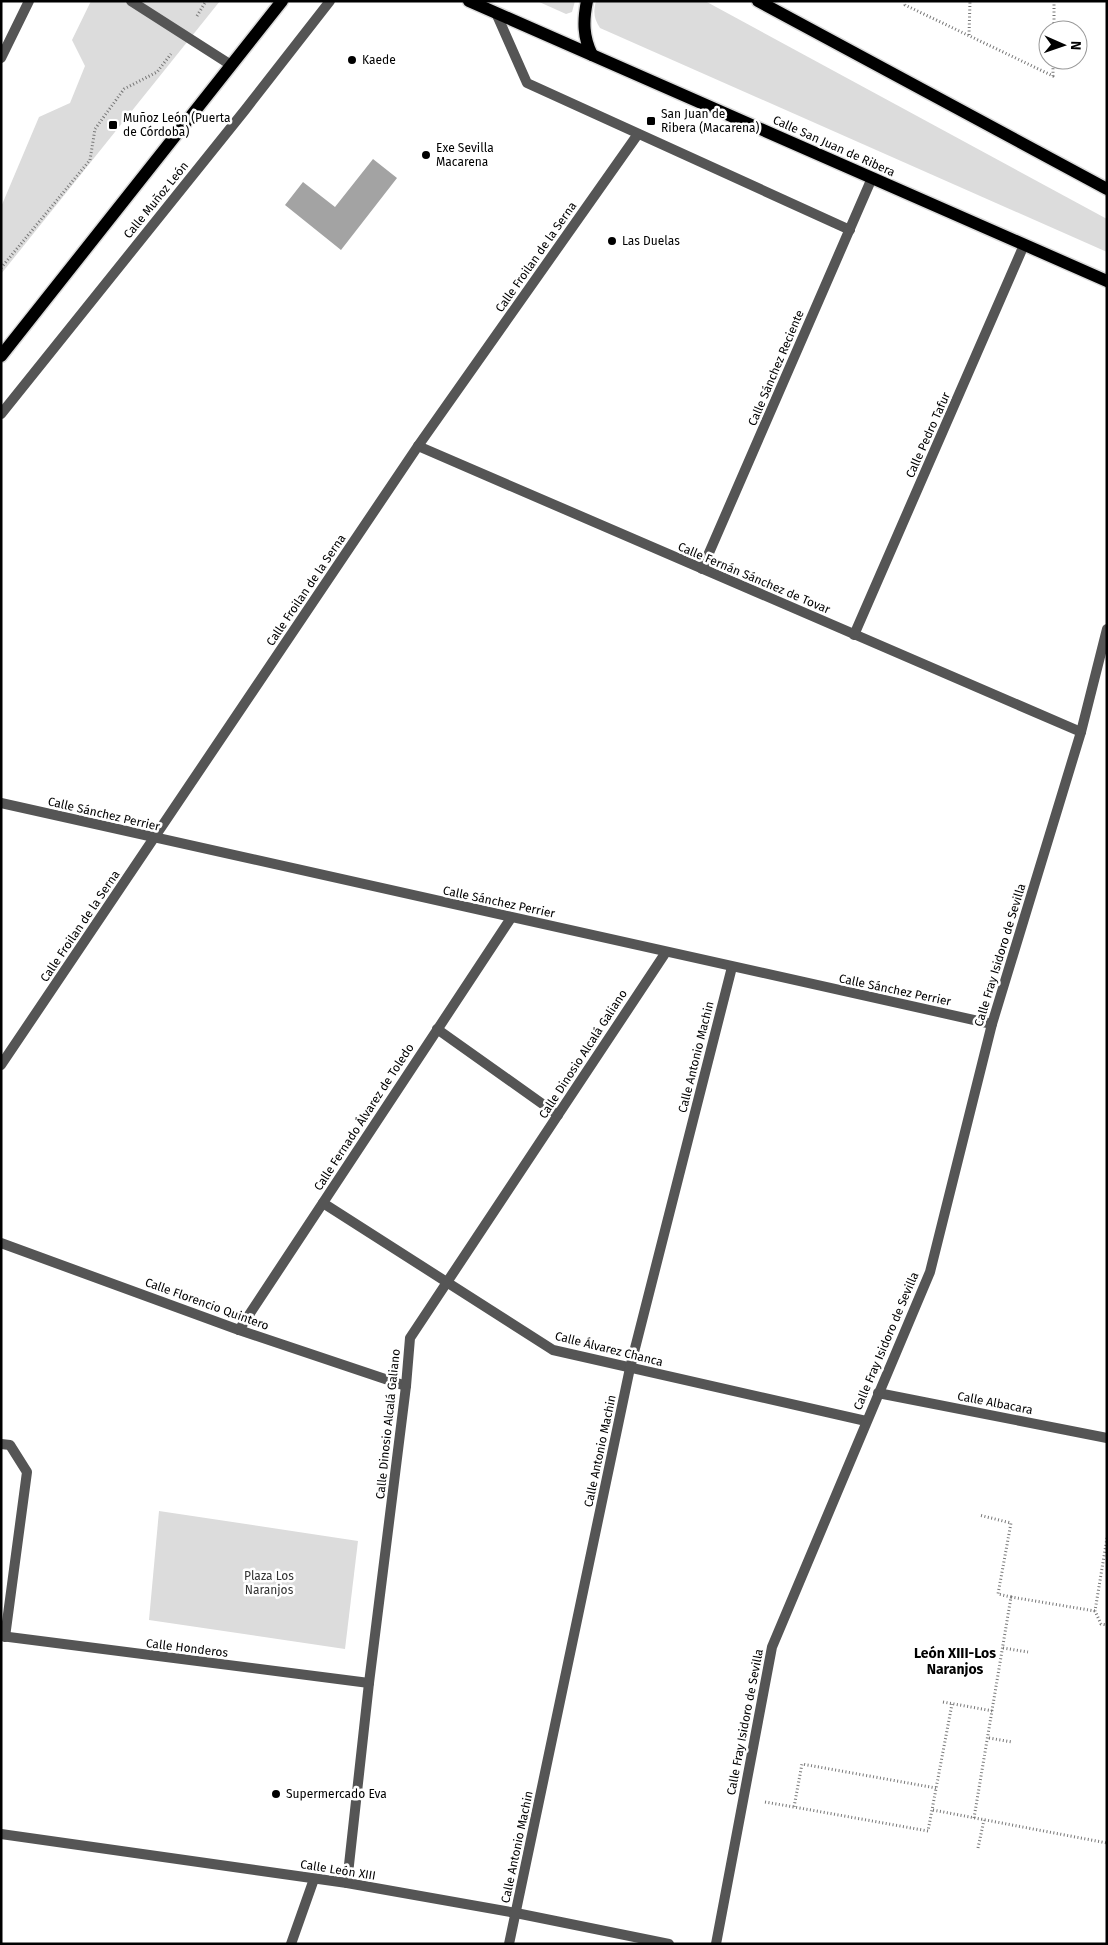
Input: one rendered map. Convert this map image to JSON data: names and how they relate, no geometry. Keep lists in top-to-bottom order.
{
  "streets": {
    "main road": ["Calle San Juan de Ribera", "Calle Muñoz León"],
    "street": [
      "Calle Froilan de la Serna",
      "Calle Sánchez Reciente",
      "Calle Pedro Tafur",
      "Calle Fernán Sánchez de Tovar",
      "Calle Sánchez Perrier",
      "Calle Fray Isidoro de Sevilla",
      "Calle Dinosio Alcalá Galiano",
      "Calle Antonio Machin",
      "Calle Fernado Álvarez de Toledo",
      "Calle Florencio Quintero",
      "Calle Álvarez Chanca",
      "Calle Albacara",
      "Calle Honderos",
      "Calle León XIII"
    ]
  },
  "crossings": [
    ["Calle San Juan de Ribera", "Calle Sánchez Reciente"],
    ["Calle San Juan de Ribera", "Calle Pedro Tafur"],
    ["Calle Froilan de la Serna", "Calle Fernán Sánchez de Tovar"],
    ["Calle Froilan de la Serna", "Calle Sánchez Perrier"],
    ["Calle Sánchez Reciente", "Calle Fernán Sánchez de Tovar"],
    ["Calle Pedro Tafur", "Calle Fernán Sánchez de Tovar"],
    ["Calle Fernán Sánchez de Tovar", "Calle Fray Isidoro de Sevilla"],
    ["Calle Sánchez Perrier", "Calle Fray Isidoro de Sevilla"],
    ["Calle Sánchez Perrier", "Calle Dinosio Alcalá Galiano"],
    ["Calle Sánchez Perrier", "Calle Antonio Machin"],
    ["Calle Sánchez Perrier", "Calle Fernado Álvarez de Toledo"],
    ["Calle Fray Isidoro de Sevilla", "Calle Álvarez Chanca"],
    ["Calle Fray Isidoro de Sevilla", "Calle Albacara"],
    ["Calle Dinosio Alcalá Galiano", "Calle Florencio Quintero"],
    ["Calle Dinosio Alcalá Galiano", "Calle Álvarez Chanca"],
    ["Calle Dinosio Alcalá Galiano", "Calle Honderos"],
    ["Calle Dinosio Alcalá Galiano", "Calle León XIII"],
    ["Calle Antonio Machin", "Calle Álvarez Chanca"],
    ["Calle Antonio Machin", "Calle León XIII"],
    ["Calle Fernado Álvarez de Toledo", "Calle Florencio Quintero"],
    ["Calle Fernado Álvarez de Toledo", "Calle Álvarez Chanca"]
  ],
  "districts": ["León XIII-Los Naranjos"],
  "parks": ["Plaza Los Naranjos"],
  "places": {
    "other": [
      "Kaede",
      "Exe Sevilla Macarena",
      "Las Duelas",
      "Supermercado Eva"
    ],
    "transit": ["San Juan de Ribera (Macarena)", "Muñoz León (Puerta de Córdoba)"]
  },
  "north": "right"
}
